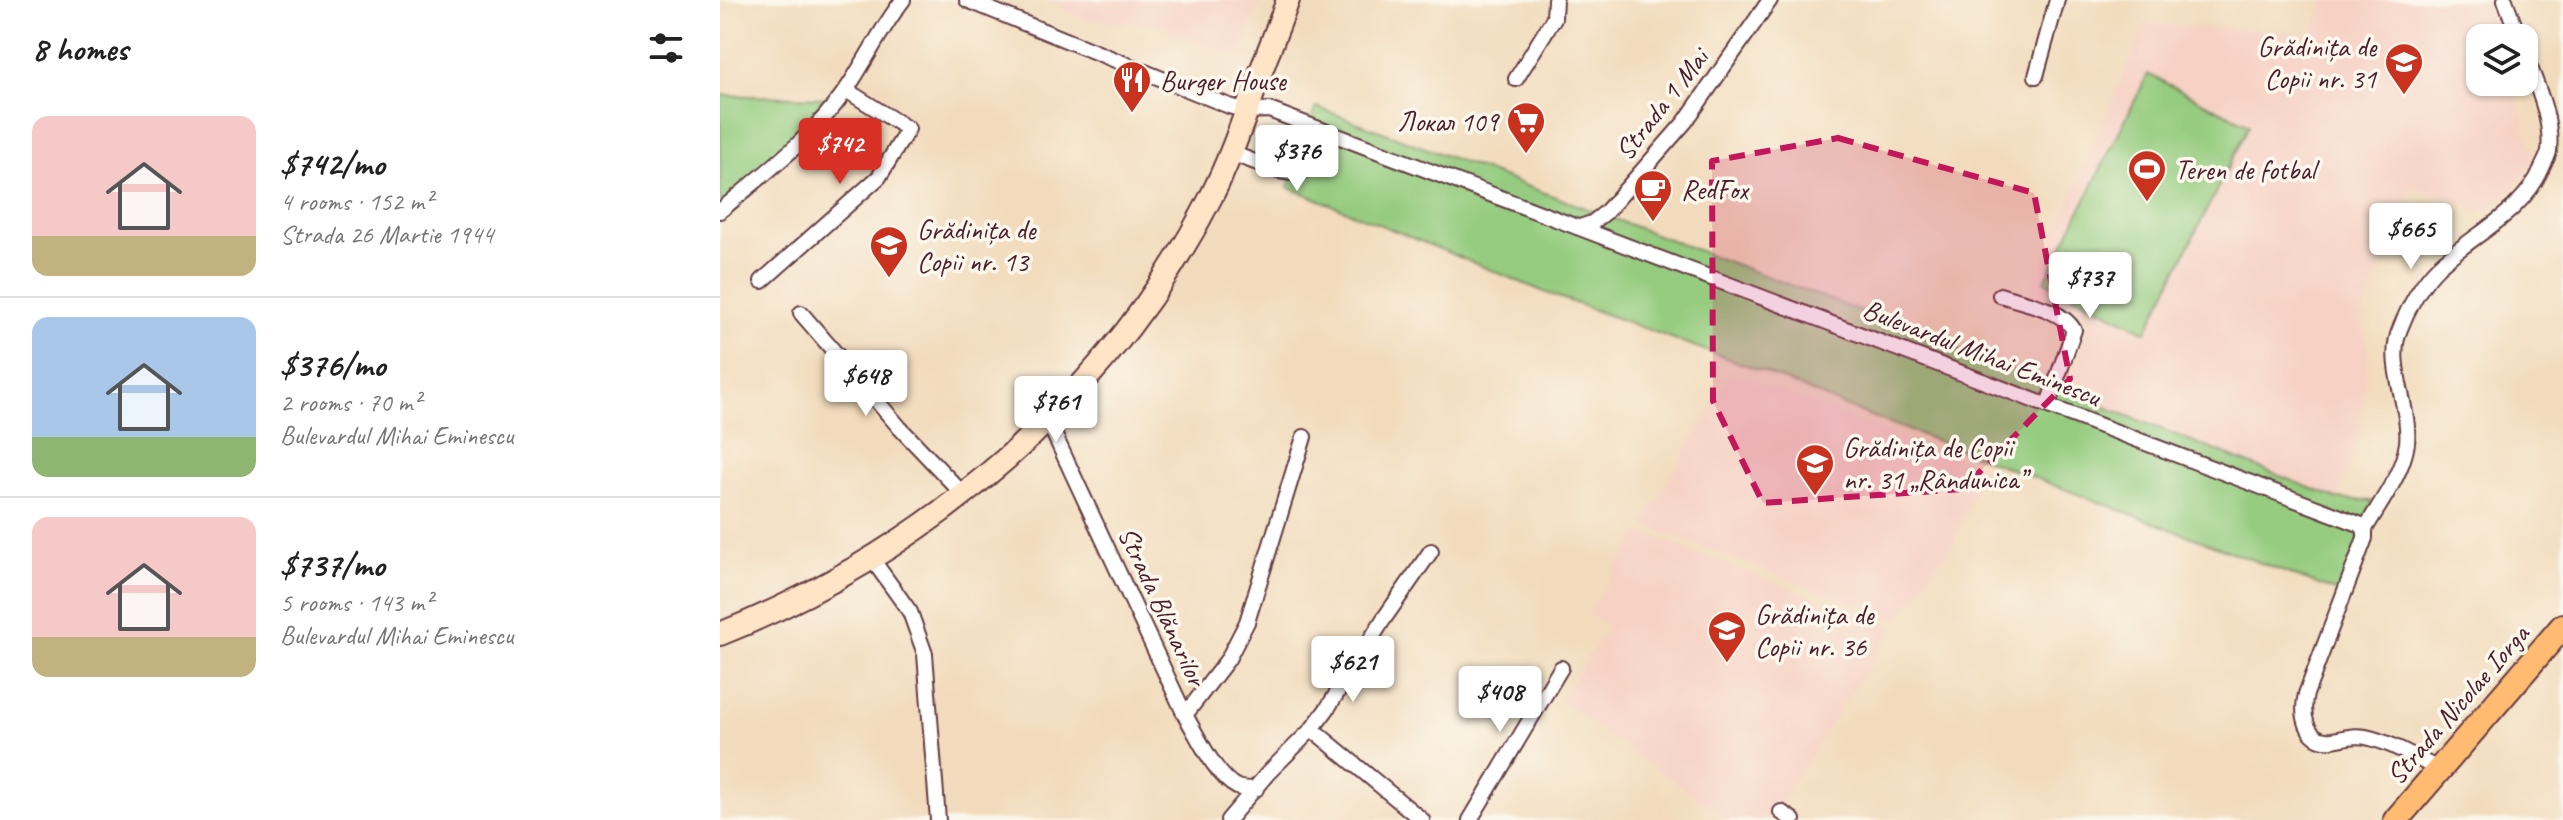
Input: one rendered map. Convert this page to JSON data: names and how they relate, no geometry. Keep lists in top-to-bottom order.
{
  "streets": {
    "main road": ["Strada Nicolae Iorga"],
    "street": ["Strada 1 Mai", "Bulevardul Mihai Eminescu", "Strada Blănarilor"]
  },
  "crossings": [
    ["Strada 1 Mai", "Bulevardul Mihai Eminescu"]
  ],
  "places": {
    "school or university": [
      "Grădinița de Copii nr. 31",
      "Grădinița de Copii nr. 13",
      "Grădinița de Copii nr. 31 „Rândunica”",
      "Grădinița de Copii nr. 36"
    ],
    "restaurant": ["Burger House"],
    "supermarket": ["Локал 109"],
    "sports": ["Teren de fotbal"],
    "cafe": ["RedFox"]
  },
  "page": {
    "heading": "8 homes",
    "list": [
      {
        "name": "$742/mo",
        "note": "4 rooms · 152 m² · Strada 26 Martie 1944"
      },
      {
        "name": "$376/mo",
        "note": "2 rooms · 70 m² · Bulevardul Mihai Eminescu"
      },
      {
        "name": "$737/mo",
        "note": "5 rooms · 143 m² · Bulevardul Mihai Eminescu"
      }
    ],
    "price": [
      "$742",
      "$376",
      "$665",
      "$737",
      "$648",
      "$761",
      "$621",
      "$408"
    ]
  }
}
